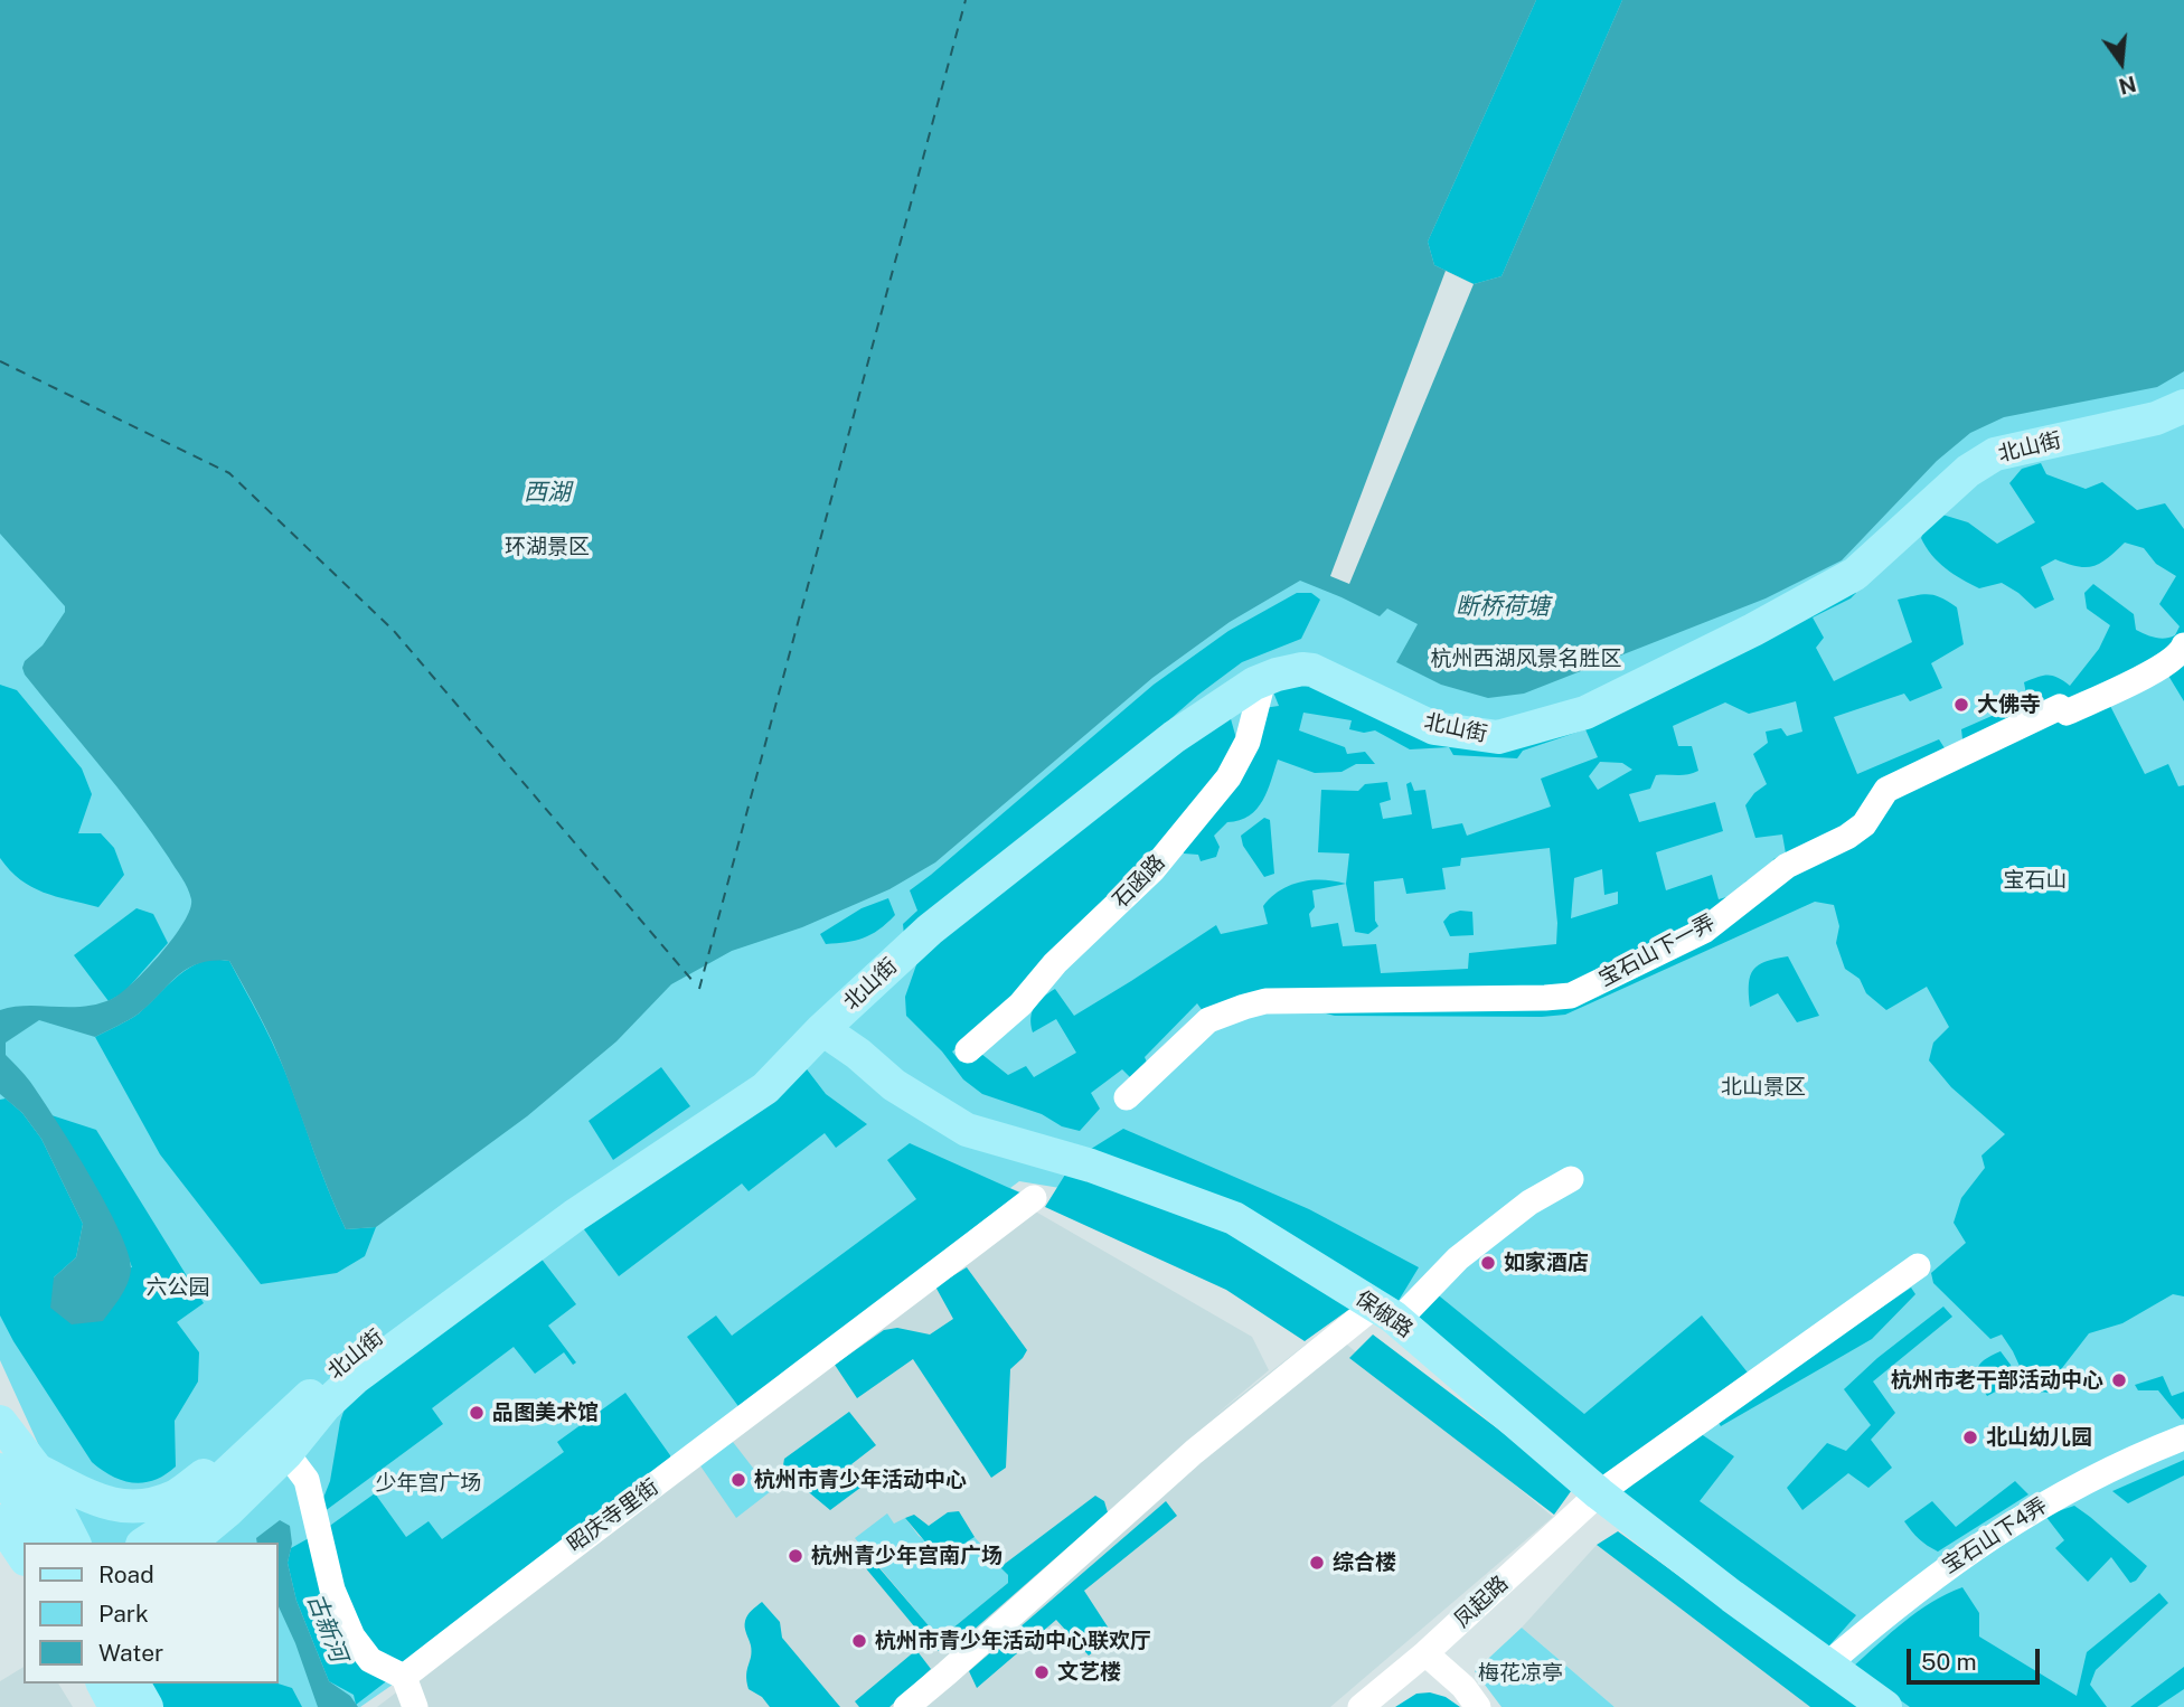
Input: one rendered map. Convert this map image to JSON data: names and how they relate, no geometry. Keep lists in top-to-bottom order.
{
  "streets": {
    "main road": ["北山街", "保俶路"],
    "street": [
      "石函路",
      "宝石山下一弄",
      "昭庆寺里街",
      "宝石山下4弄",
      "凤起路"
    ]
  },
  "crossings": [
    ["北山街", "石函路"],
    ["北山街", "保俶路"],
    ["保俶路", "宝石山下4弄"],
    ["保俶路", "凤起路"]
  ],
  "water": ["西湖", "断桥荷塘", "古新河"],
  "parks": [
    "环湖景区",
    "杭州西湖风景名胜区",
    "宝石山",
    "北山景区",
    "六公园",
    "少年宫广场",
    "梅花凉亭"
  ],
  "places": [
    "大佛寺",
    "如家酒店",
    "杭州市老干部活动中心",
    "品图美术馆",
    "北山幼儿园",
    "杭州市青少年活动中心",
    "杭州青少年宫南广场",
    "综合楼",
    "杭州市青少年活动中心联欢厅",
    "文艺楼"
  ],
  "legend": ["Road", "Park", "Water"],
  "scale_bar": "50 m",
  "north": "bottom"
}
